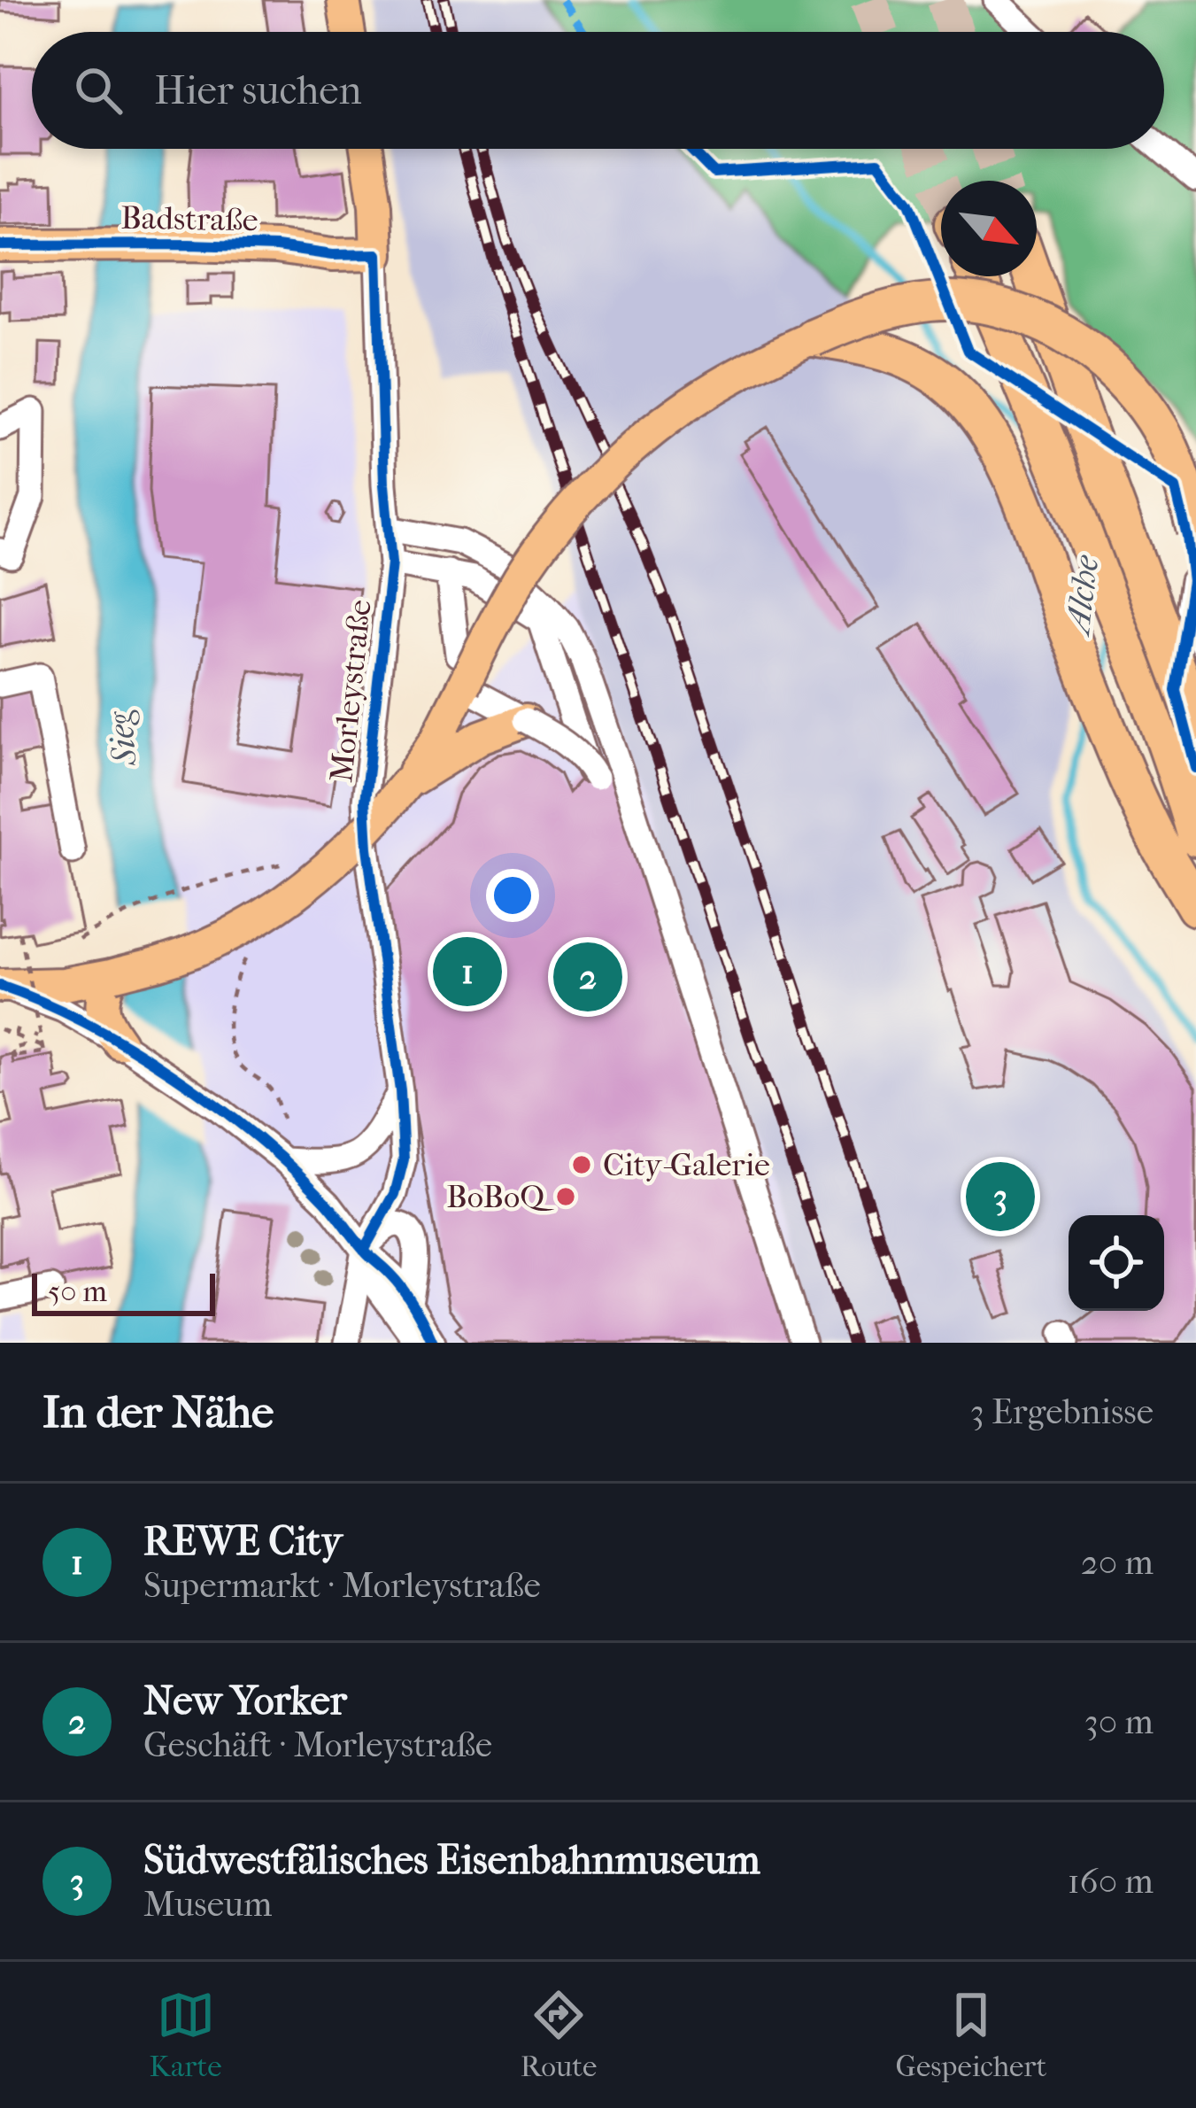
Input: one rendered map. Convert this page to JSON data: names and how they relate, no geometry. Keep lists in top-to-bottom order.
{
  "streets": {
    "main road": ["Badstraße", "Morleystraße"]
  },
  "crossings": [
    ["Badstraße", "Morleystraße"]
  ],
  "water": ["Alche", "Sieg"],
  "places": ["City-Galerie", "BoBoQ"],
  "scale_bar": "50 m",
  "north": "bottom right",
  "page": {
    "search": "Hier suchen",
    "pins": ["1", "2", "3"],
    "scale": "50 m",
    "heading": ["In der Nähe", "3 Ergebnisse"],
    "list": [
      {
        "mark": "1",
        "name": "REWE City",
        "note": "Supermarkt · Morleystraße",
        "value": "20 m"
      },
      {
        "mark": "2",
        "name": "New Yorker",
        "note": "Geschäft · Morleystraße",
        "value": "30 m"
      },
      {
        "mark": "3",
        "name": "Südwestfälisches Eisenbahnmuseum",
        "note": "Museum",
        "value": "160 m"
      }
    ],
    "nav": ["Karte", "Route", "Gespeichert"]
  }
}
